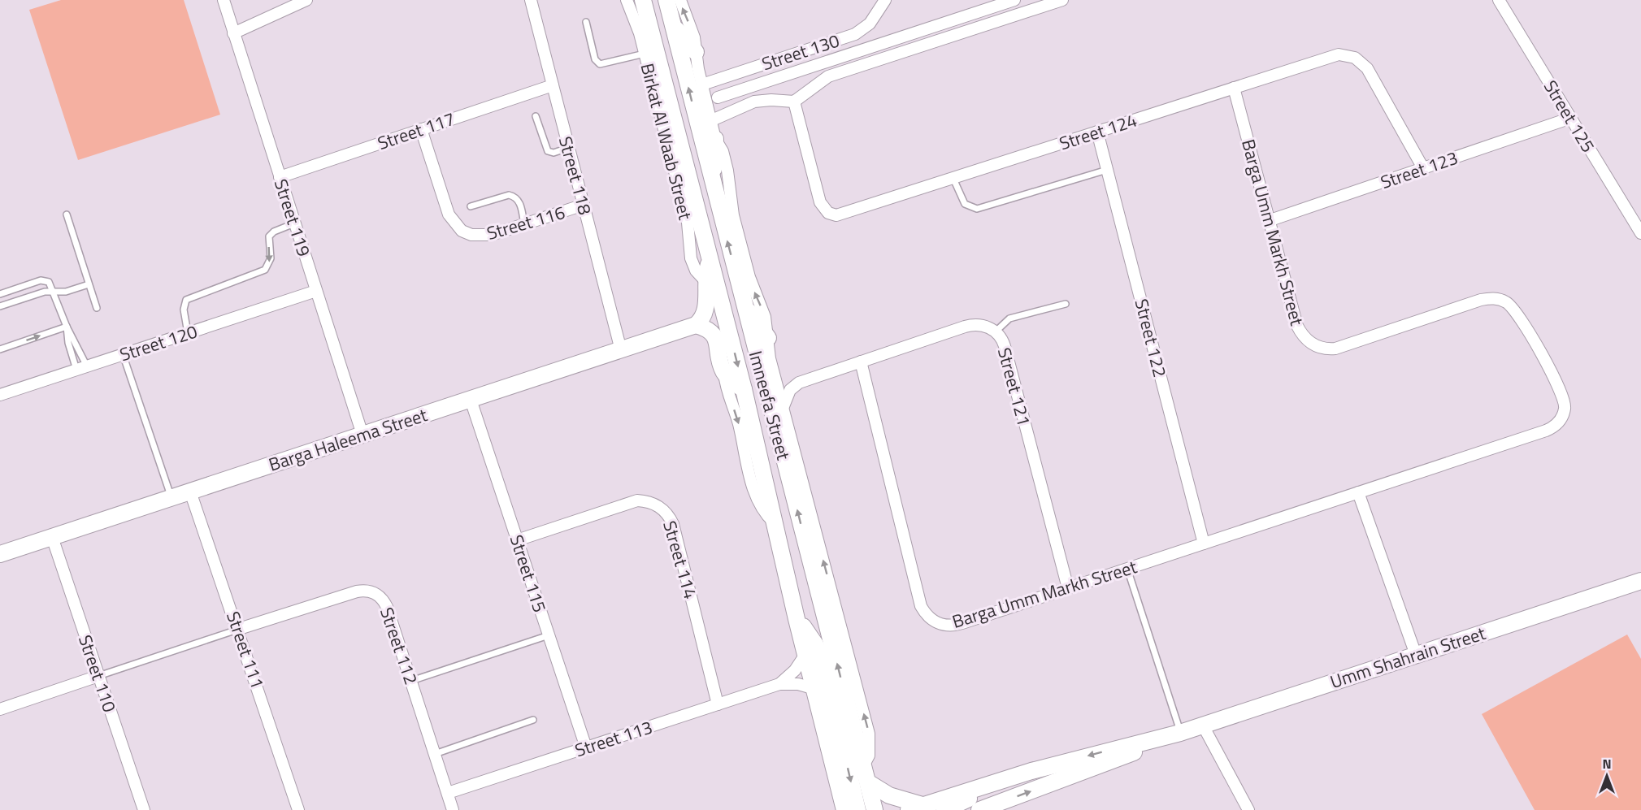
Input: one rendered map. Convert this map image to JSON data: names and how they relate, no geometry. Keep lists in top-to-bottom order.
{
  "streets": {
    "street": [
      "Street 130",
      "Street 125",
      "Street 117",
      "Street 124",
      "Birkat Al Waab Street",
      "Street 123",
      "Street 118",
      "Street 119",
      "Street 116",
      "Barga Umm Markh Street",
      "Street 122",
      "Street 120",
      "Street 121",
      "Imneefa Street",
      "Barga Haleema Street",
      "Street 114",
      "Street 115",
      "Street 112",
      "Street 111",
      "Umm Shahrain Street",
      "Street 110",
      "Street 113"
    ]
  },
  "crossings": [
    ["Street 125", "Street 123"],
    ["Street 117", "Street 118"],
    ["Street 117", "Street 119"],
    ["Street 117", "Street 116"],
    ["Street 124", "Street 123"],
    ["Street 124", "Barga Umm Markh Street"],
    ["Street 124", "Street 122"],
    ["Street 123", "Barga Umm Markh Street"],
    ["Street 118", "Street 116"],
    ["Street 118", "Barga Haleema Street"],
    ["Street 119", "Street 120"],
    ["Street 119", "Barga Haleema Street"],
    ["Barga Umm Markh Street", "Street 122"],
    ["Barga Umm Markh Street", "Street 121"],
    ["Imneefa Street", "Street 113"],
    ["Barga Haleema Street", "Street 115"],
    ["Barga Haleema Street", "Street 111"],
    ["Barga Haleema Street", "Street 110"],
    ["Street 114", "Street 115"],
    ["Street 114", "Street 113"],
    ["Street 115", "Street 113"],
    ["Street 112", "Street 111"],
    ["Street 112", "Street 113"]
  ],
  "north": "top"
}
